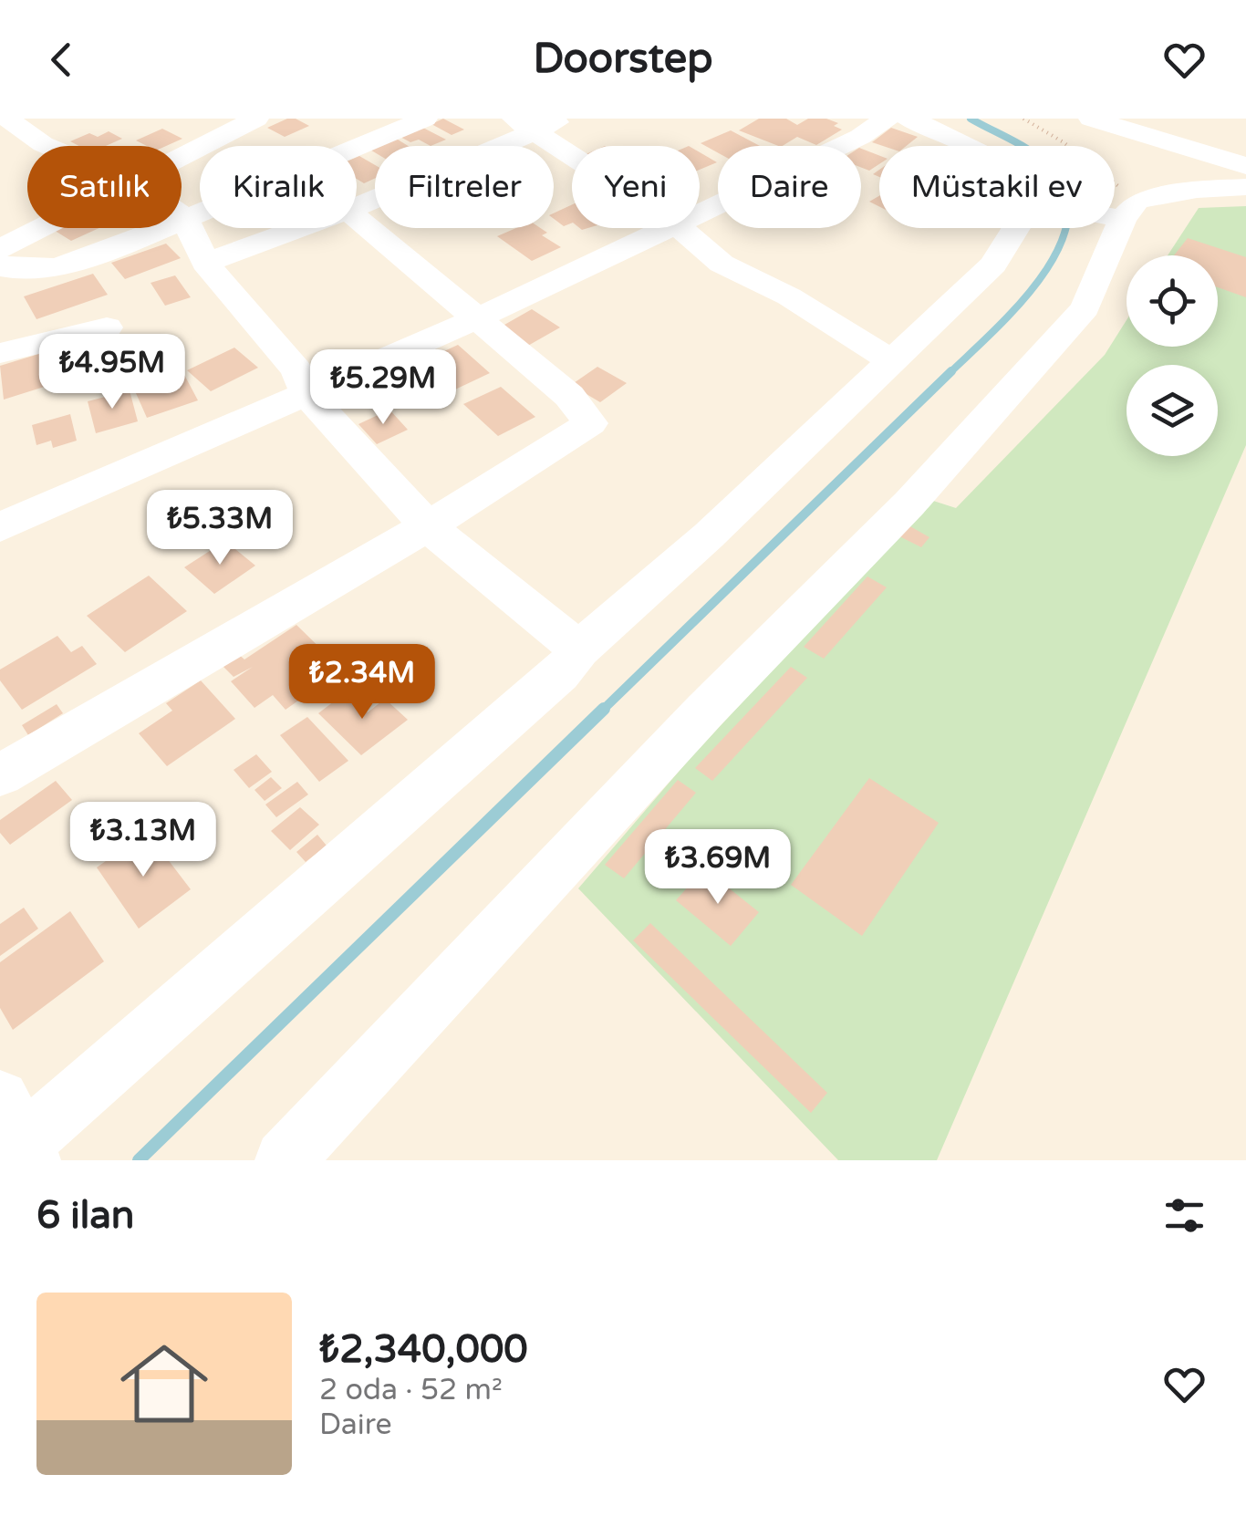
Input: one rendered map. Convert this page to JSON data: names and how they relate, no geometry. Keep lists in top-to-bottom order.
{
  "page": {
    "header": "Doorstep",
    "chip": [
      "Satılık",
      "Kiralık",
      "Filtreler",
      "Yeni",
      "Daire",
      "Müstakil ev"
    ],
    "price": [
      "₺4.95M",
      "₺5.29M",
      "₺5.33M",
      "₺2.34M",
      "₺3.13M",
      "₺3.69M"
    ],
    "heading": "6 ilan",
    "list": [
      {
        "name": "₺2,340,000",
        "note": "2 oda · 52 m² · Daire"
      }
    ]
  }
}
